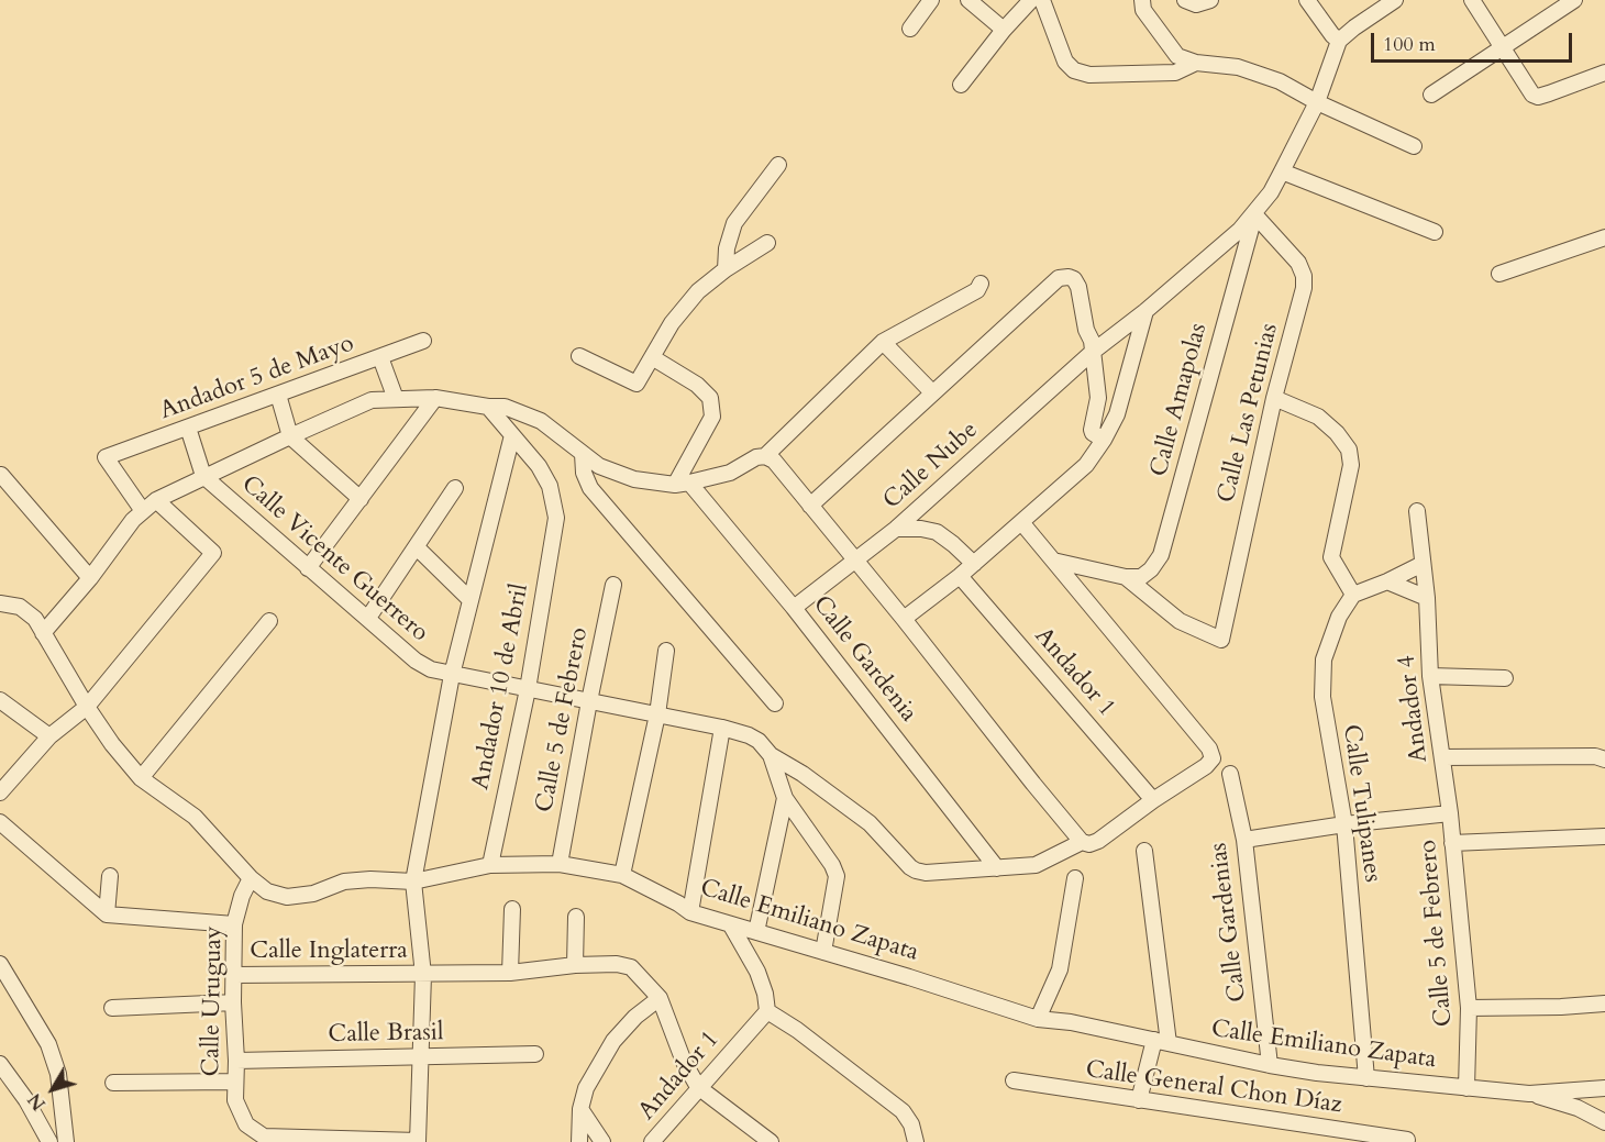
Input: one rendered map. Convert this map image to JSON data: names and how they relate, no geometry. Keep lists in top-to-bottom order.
{
  "streets": {
    "street": [
      "Andador 5 de Mayo",
      "Calle Amapolas",
      "Calle Las Petunias",
      "Calle Nube",
      "Calle Vicente Guerrero",
      "Calle Gardenia",
      "Andador 1",
      "Andador 10 de Abril",
      "Andador 4",
      "Calle 5 de Febrero",
      "Calle Tulipanes",
      "Calle Emiliano Zapata",
      "Calle Gardenias",
      "Calle Inglaterra",
      "Calle Uruguay",
      "Calle Brasil",
      "Calle General Chon Díaz"
    ]
  },
  "crossings": [
    ["Andador 5 de Mayo", "Calle Vicente Guerrero"],
    ["Calle Amapolas", "Calle Las Petunias"],
    ["Calle Amapolas", "Calle Nube"],
    ["Calle Las Petunias", "Calle Nube"],
    ["Calle Nube", "Calle Gardenia"],
    ["Calle Vicente Guerrero", "Calle Gardenia"],
    ["Calle Vicente Guerrero", "Andador 1"],
    ["Calle Vicente Guerrero", "Andador 10 de Abril"],
    ["Calle Vicente Guerrero", "Calle 5 de Febrero"],
    ["Andador 10 de Abril", "Calle Emiliano Zapata"],
    ["Andador 4", "Calle 5 de Febrero"],
    ["Calle 5 de Febrero", "Calle Emiliano Zapata"],
    ["Calle Tulipanes", "Calle Emiliano Zapata"],
    ["Calle Emiliano Zapata", "Calle Gardenias"],
    ["Calle Emiliano Zapata", "Calle Uruguay"],
    ["Calle Inglaterra", "Calle Uruguay"],
    ["Calle Uruguay", "Calle Brasil"]
  ],
  "scale_bar": "100 m",
  "north": "bottom left"
}
